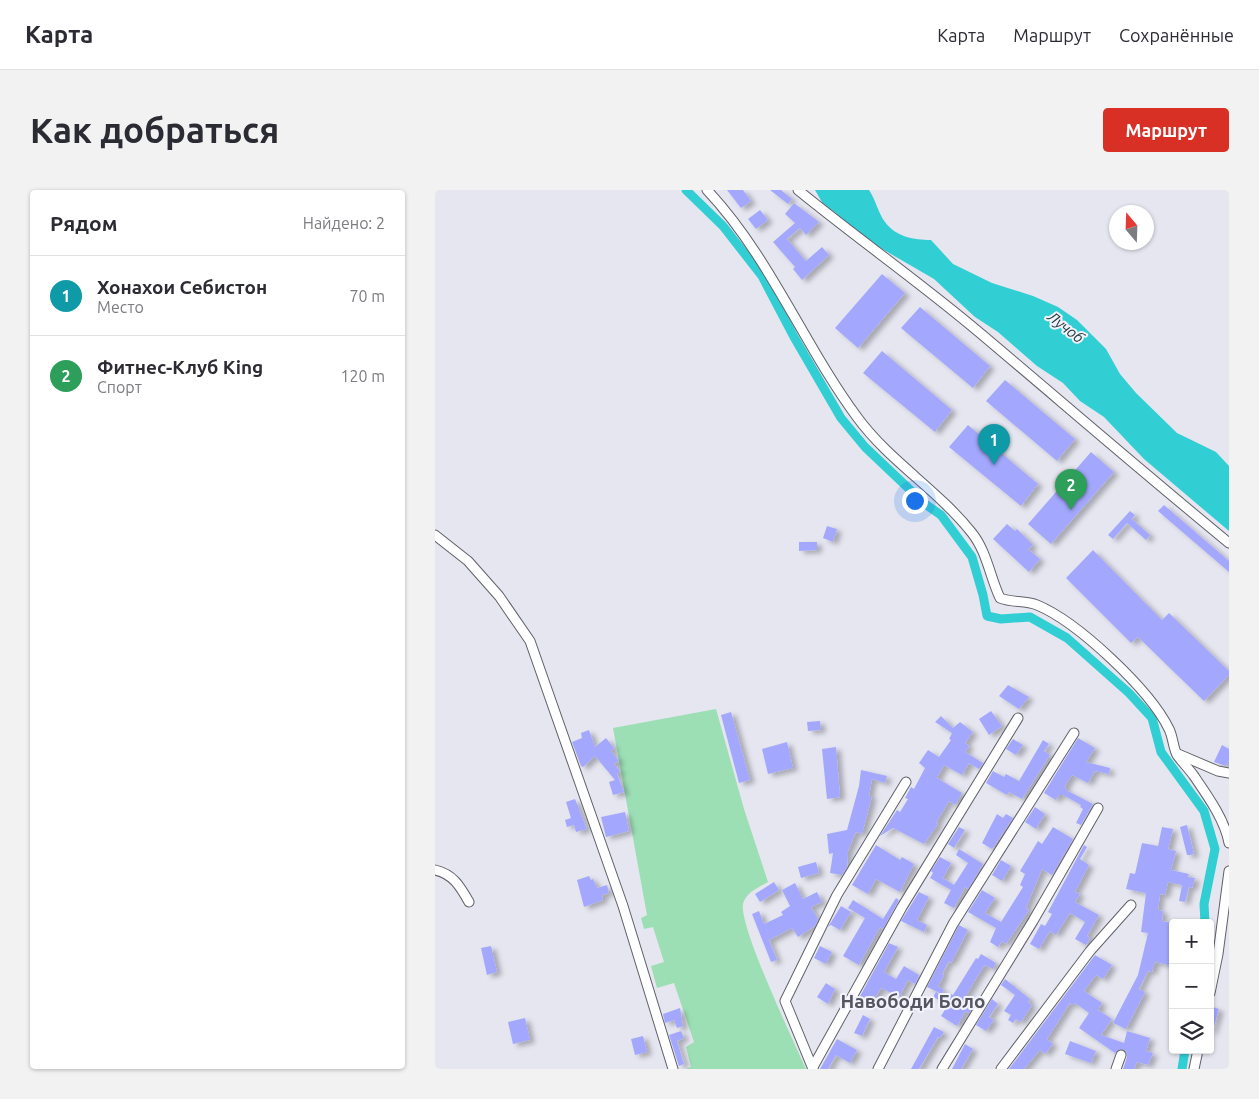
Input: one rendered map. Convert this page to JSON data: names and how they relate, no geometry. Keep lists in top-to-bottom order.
{
  "districts": ["Навободи Боло"],
  "water": ["Лучоб"],
  "north": "top",
  "page": {
    "header": "Карта",
    "nav": ["Карта", "Маршрут", "Сохранённые"],
    "buttons": "Маршрут",
    "title": "Как добраться",
    "heading": ["Рядом", "Найдено: 2"],
    "list": [
      {
        "mark": "1",
        "name": "Хонахои Себистон",
        "note": "Место",
        "value": "70 m"
      },
      {
        "mark": "2",
        "name": "Фитнес-Клуб King",
        "note": "Спорт",
        "value": "120 m"
      }
    ],
    "pins": ["1", "2"],
    "map_buttons": ["+", "−"]
  }
}
